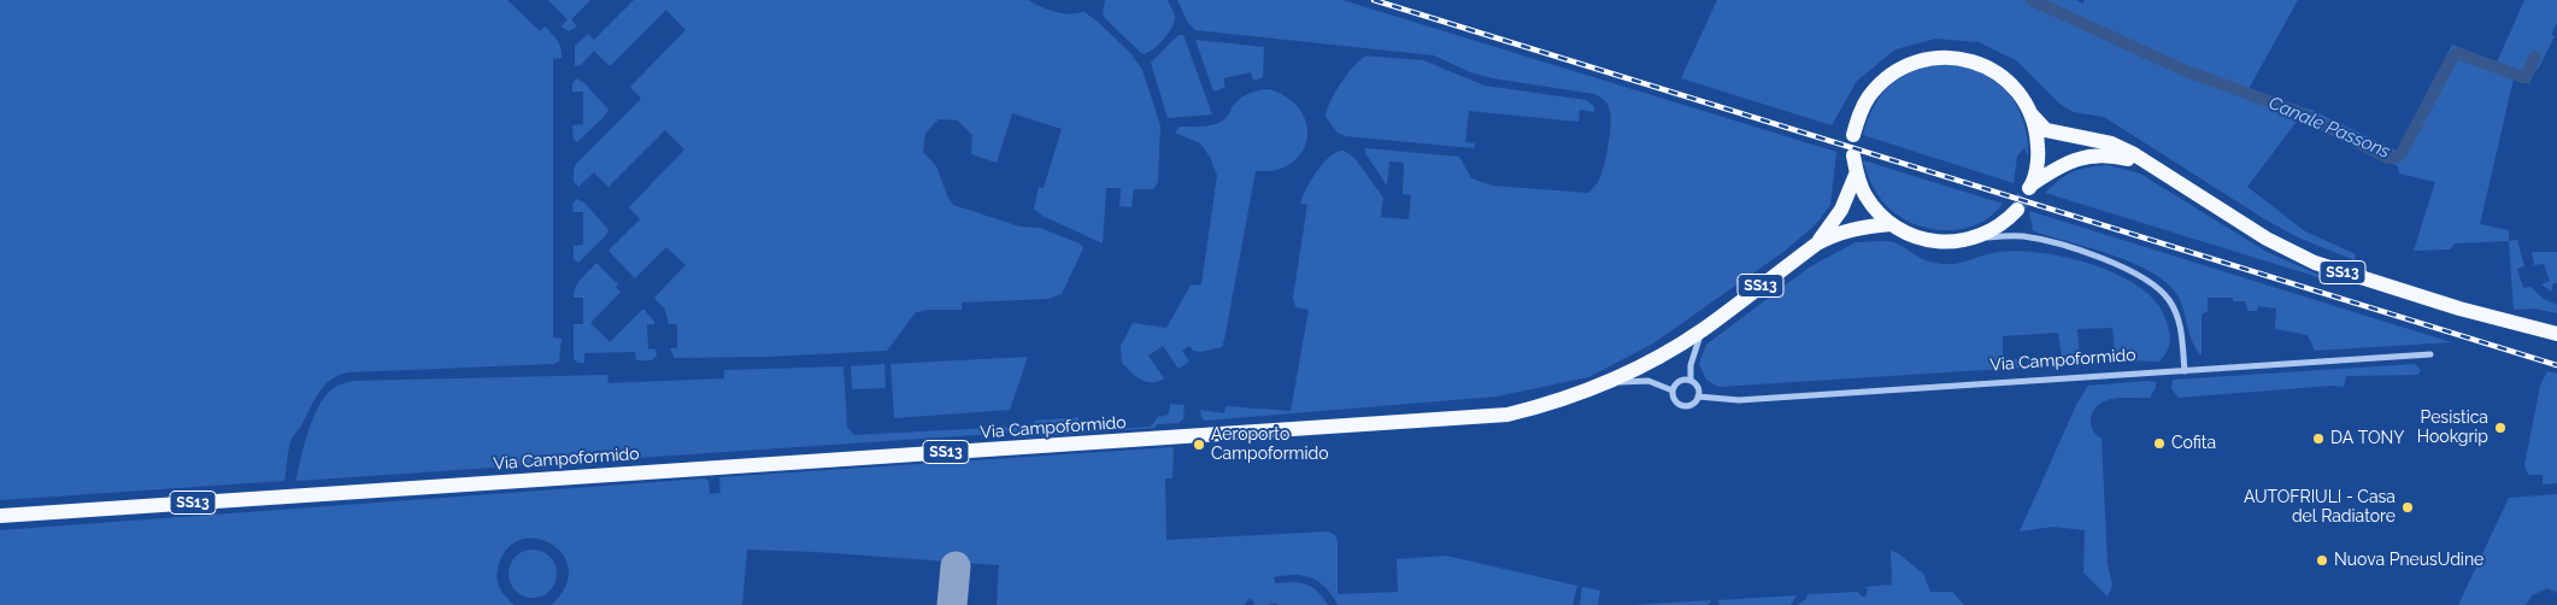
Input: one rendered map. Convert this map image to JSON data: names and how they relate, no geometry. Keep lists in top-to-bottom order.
{
  "streets": {
    "main road": ["SS13", "Via Campoformido"]
  },
  "crossings": [
    ["SS13", "Via Campoformido"]
  ],
  "water": ["Canale Passons"],
  "places": [
    "Pesistica Hookgrip",
    "DA TONY",
    "Cofita",
    "Aeroporto Campoformido",
    "AUTOFRIULI - Casa del Radiatore",
    "Nuova PneusUdine"
  ]
}
